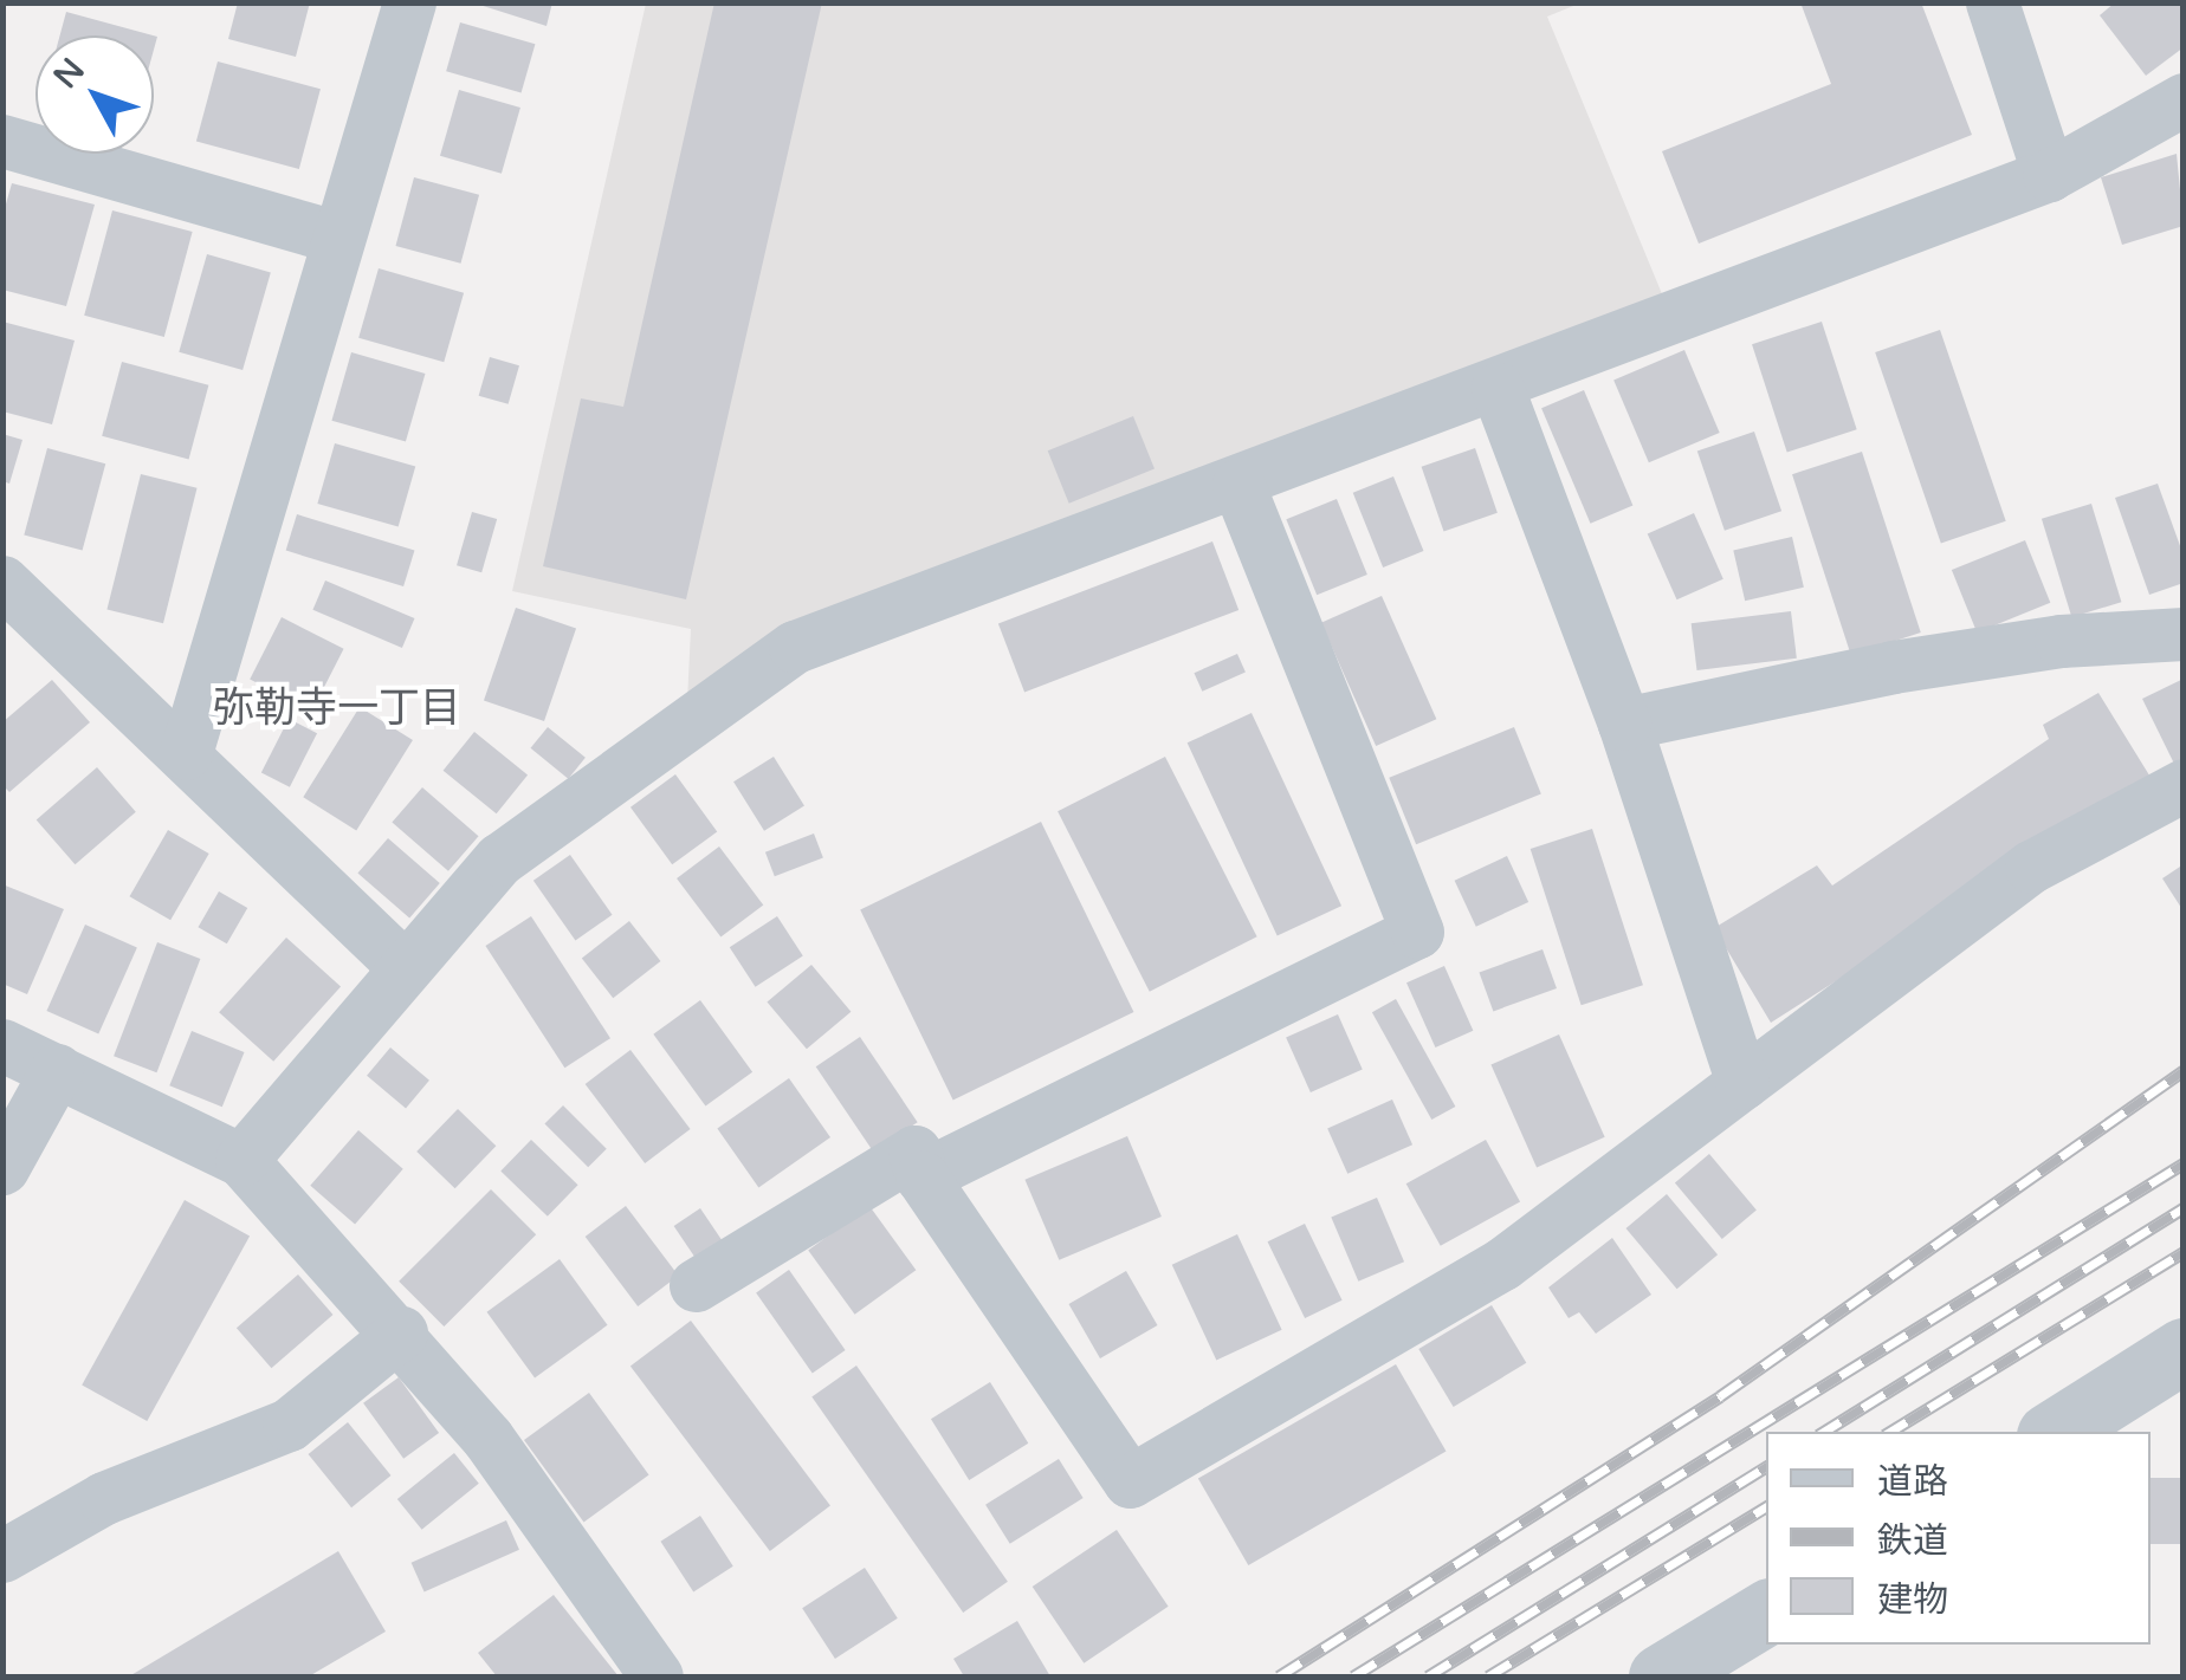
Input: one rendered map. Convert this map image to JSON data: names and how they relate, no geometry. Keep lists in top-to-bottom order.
{
  "districts": ["弥勒寺一丁目"],
  "legend": ["道路", "鉄道", "建物"],
  "north": "top left"
}
